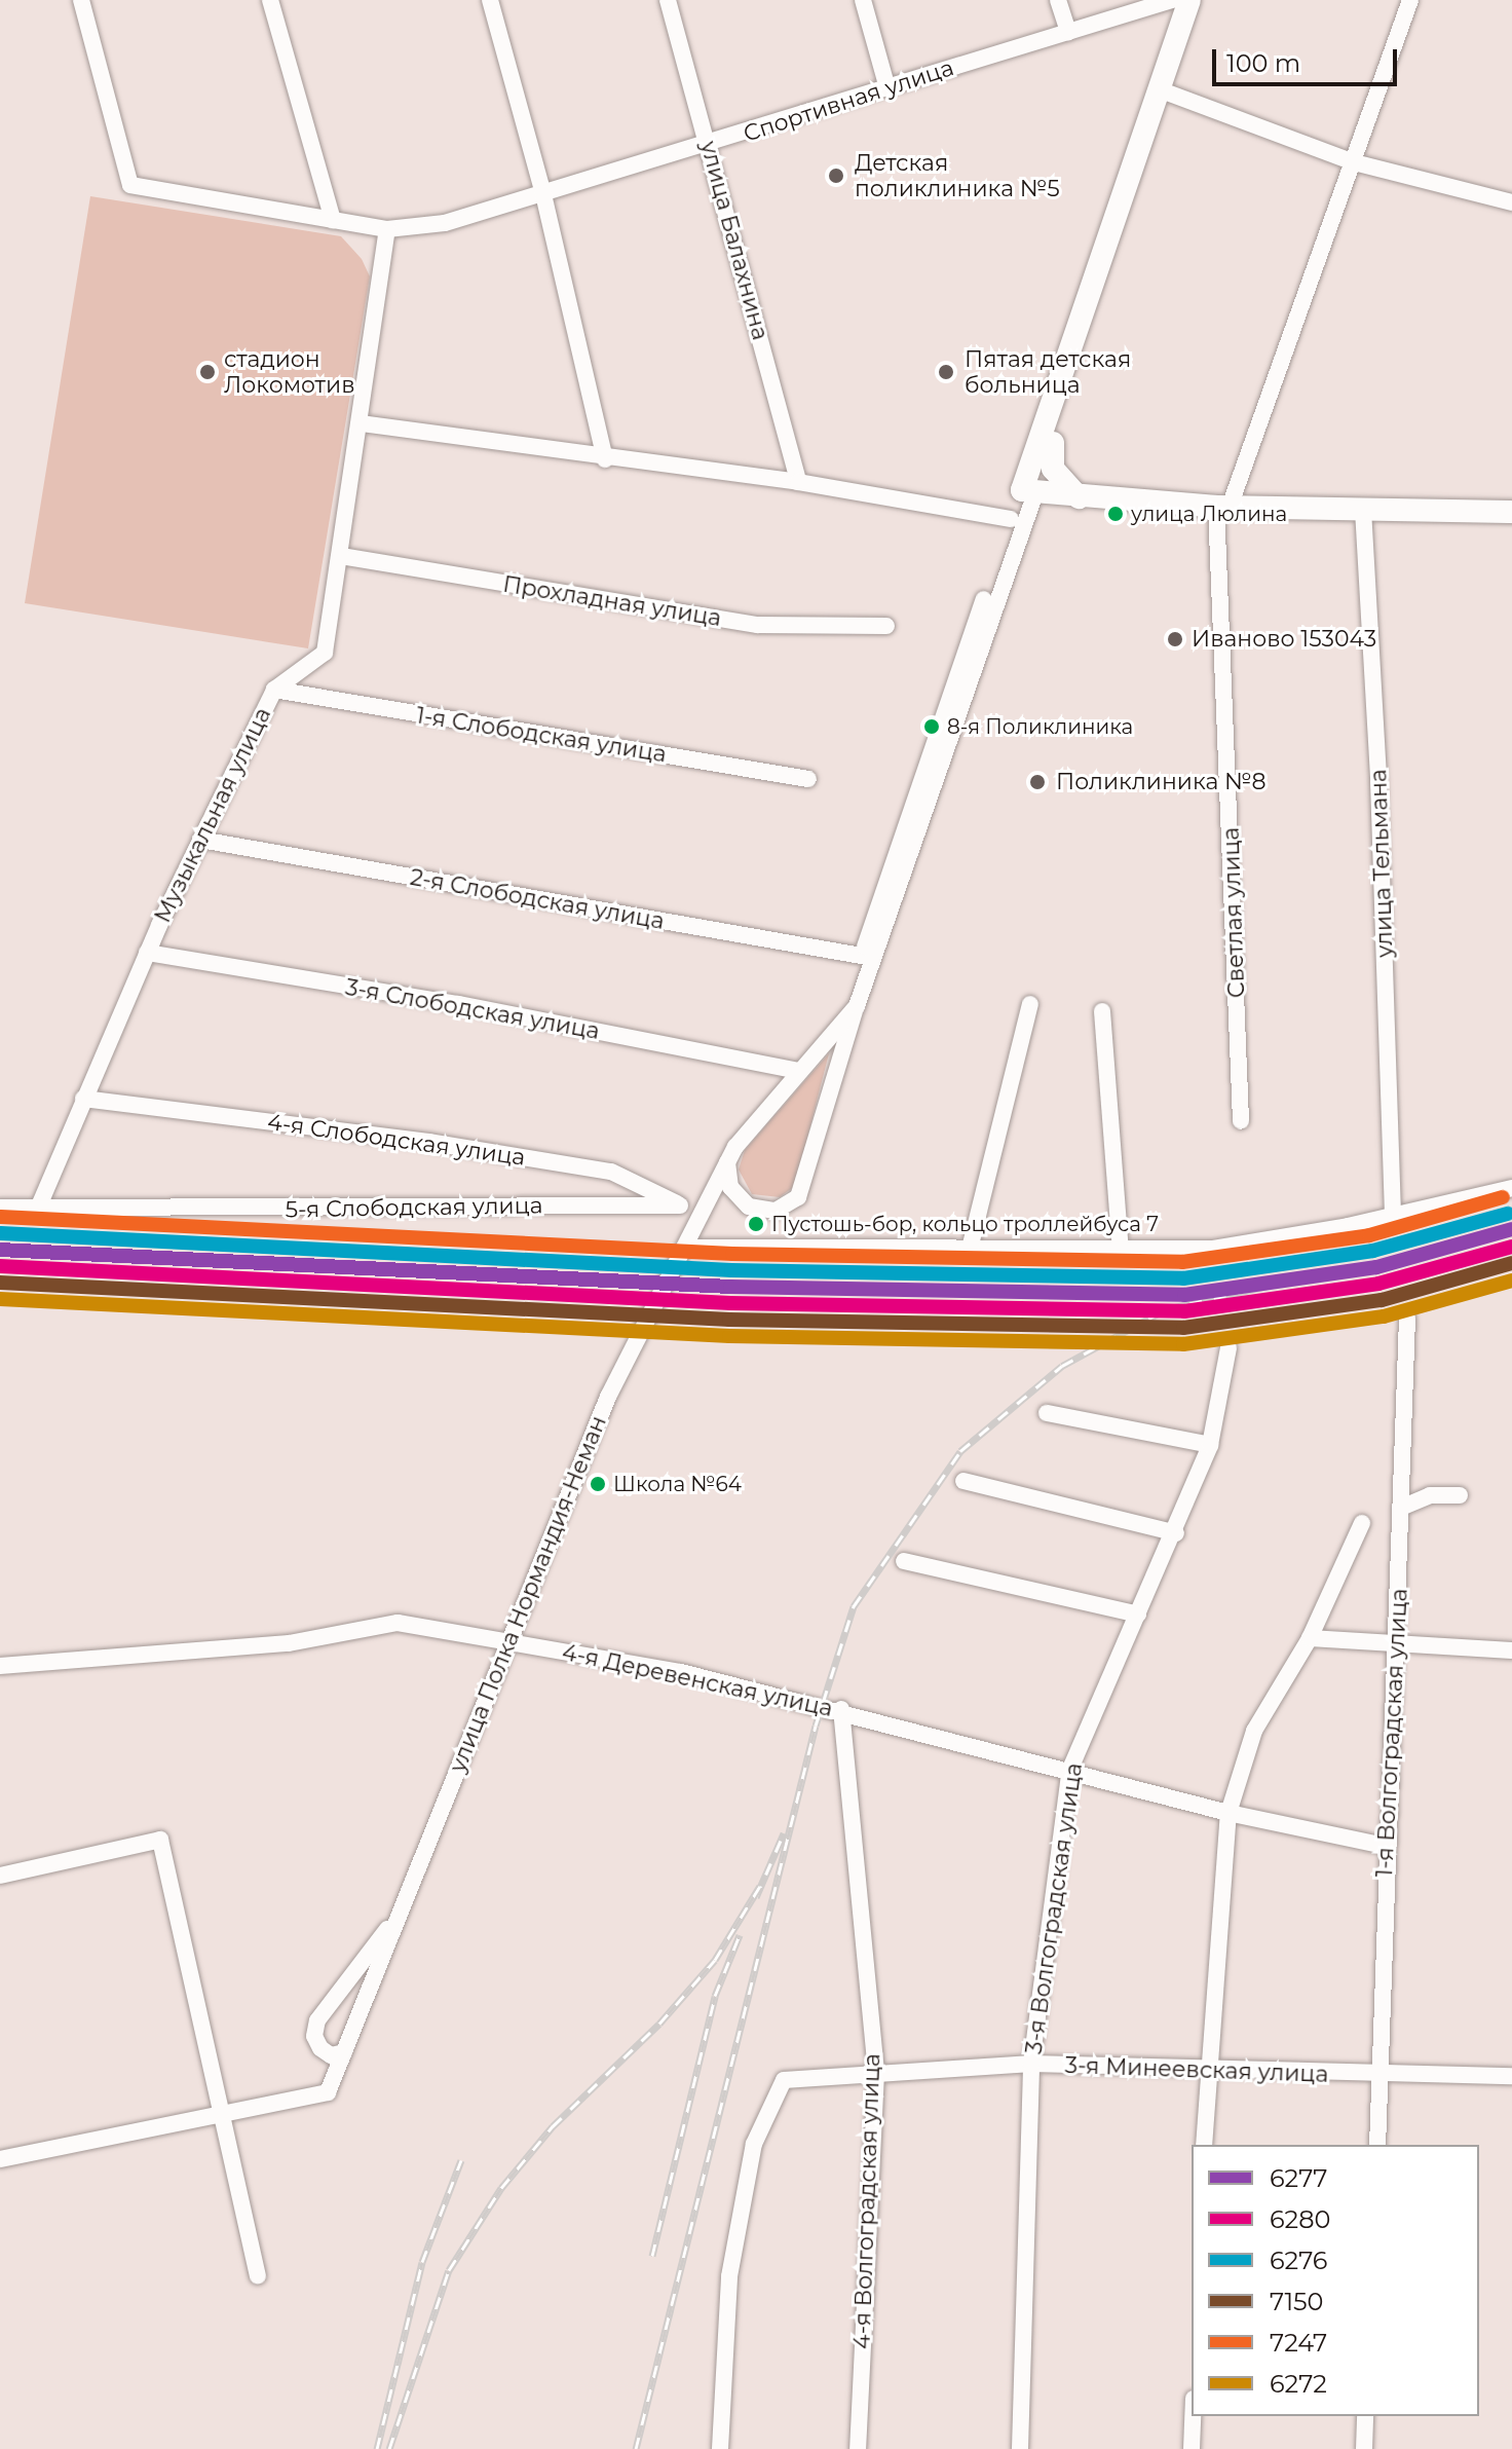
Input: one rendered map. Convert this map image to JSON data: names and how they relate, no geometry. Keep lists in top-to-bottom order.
{
  "streets": {
    "main road": ["улица Полка Нормандия-Неман"],
    "street": [
      "Спортивная улица",
      "улица Балахнина",
      "Прохладная улица",
      "1-я Слободская улица",
      "Музыкальная улица",
      "улица Тельмана",
      "2-я Слободская улица",
      "Светлая улица",
      "3-я Слободская улица",
      "4-я Слободская улица",
      "5-я Слободская улица",
      "4-я Деревенская улица",
      "1-я Волгоградская улица",
      "3-я Волгоградская улица",
      "3-я Минеевская улица",
      "4-я Волгоградская улица"
    ]
  },
  "crossings": [
    ["Спортивная улица", "улица Балахнина"],
    ["Спортивная улица", "Музыкальная улица"],
    ["Прохладная улица", "Музыкальная улица"],
    ["1-я Слободская улица", "Музыкальная улица"],
    ["Музыкальная улица", "2-я Слободская улица"],
    ["Музыкальная улица", "3-я Слободская улица"],
    ["Музыкальная улица", "4-я Слободская улица"],
    ["Музыкальная улица", "5-я Слободская улица"],
    ["2-я Слободская улица", "улица Полка Нормандия-Неман"],
    ["3-я Слободская улица", "улица Полка Нормандия-Неман"],
    ["4-я Слободская улица", "5-я Слободская улица"],
    ["4-я Слободская улица", "улица Полка Нормандия-Неман"],
    ["улица Полка Нормандия-Неман", "4-я Деревенская улица"],
    ["4-я Деревенская улица", "1-я Волгоградская улица"],
    ["4-я Деревенская улица", "3-я Волгоградская улица"],
    ["4-я Деревенская улица", "4-я Волгоградская улица"],
    ["1-я Волгоградская улица", "3-я Минеевская улица"],
    ["3-я Волгоградская улица", "3-я Минеевская улица"],
    ["3-я Минеевская улица", "4-я Волгоградская улица"]
  ],
  "places": [
    "Детская поликлиника №5",
    "стадион Локомотив",
    "Пятая детская больница",
    "улица Люлина",
    "Иваново 153043",
    "8-я Поликлиника",
    "Поликлиника №8",
    "Пустошь-бор, кольцо троллейбуса 7",
    "Школа №64"
  ],
  "lines": [
    "transit line 7247",
    "transit line 6276",
    "transit line 6277",
    "transit line 6280",
    "transit line 7150",
    "transit line 6272"
  ],
  "legend": [
    "6277",
    "6280",
    "6276",
    "7150",
    "7247",
    "6272"
  ],
  "scale_bar": "100 m"
}
